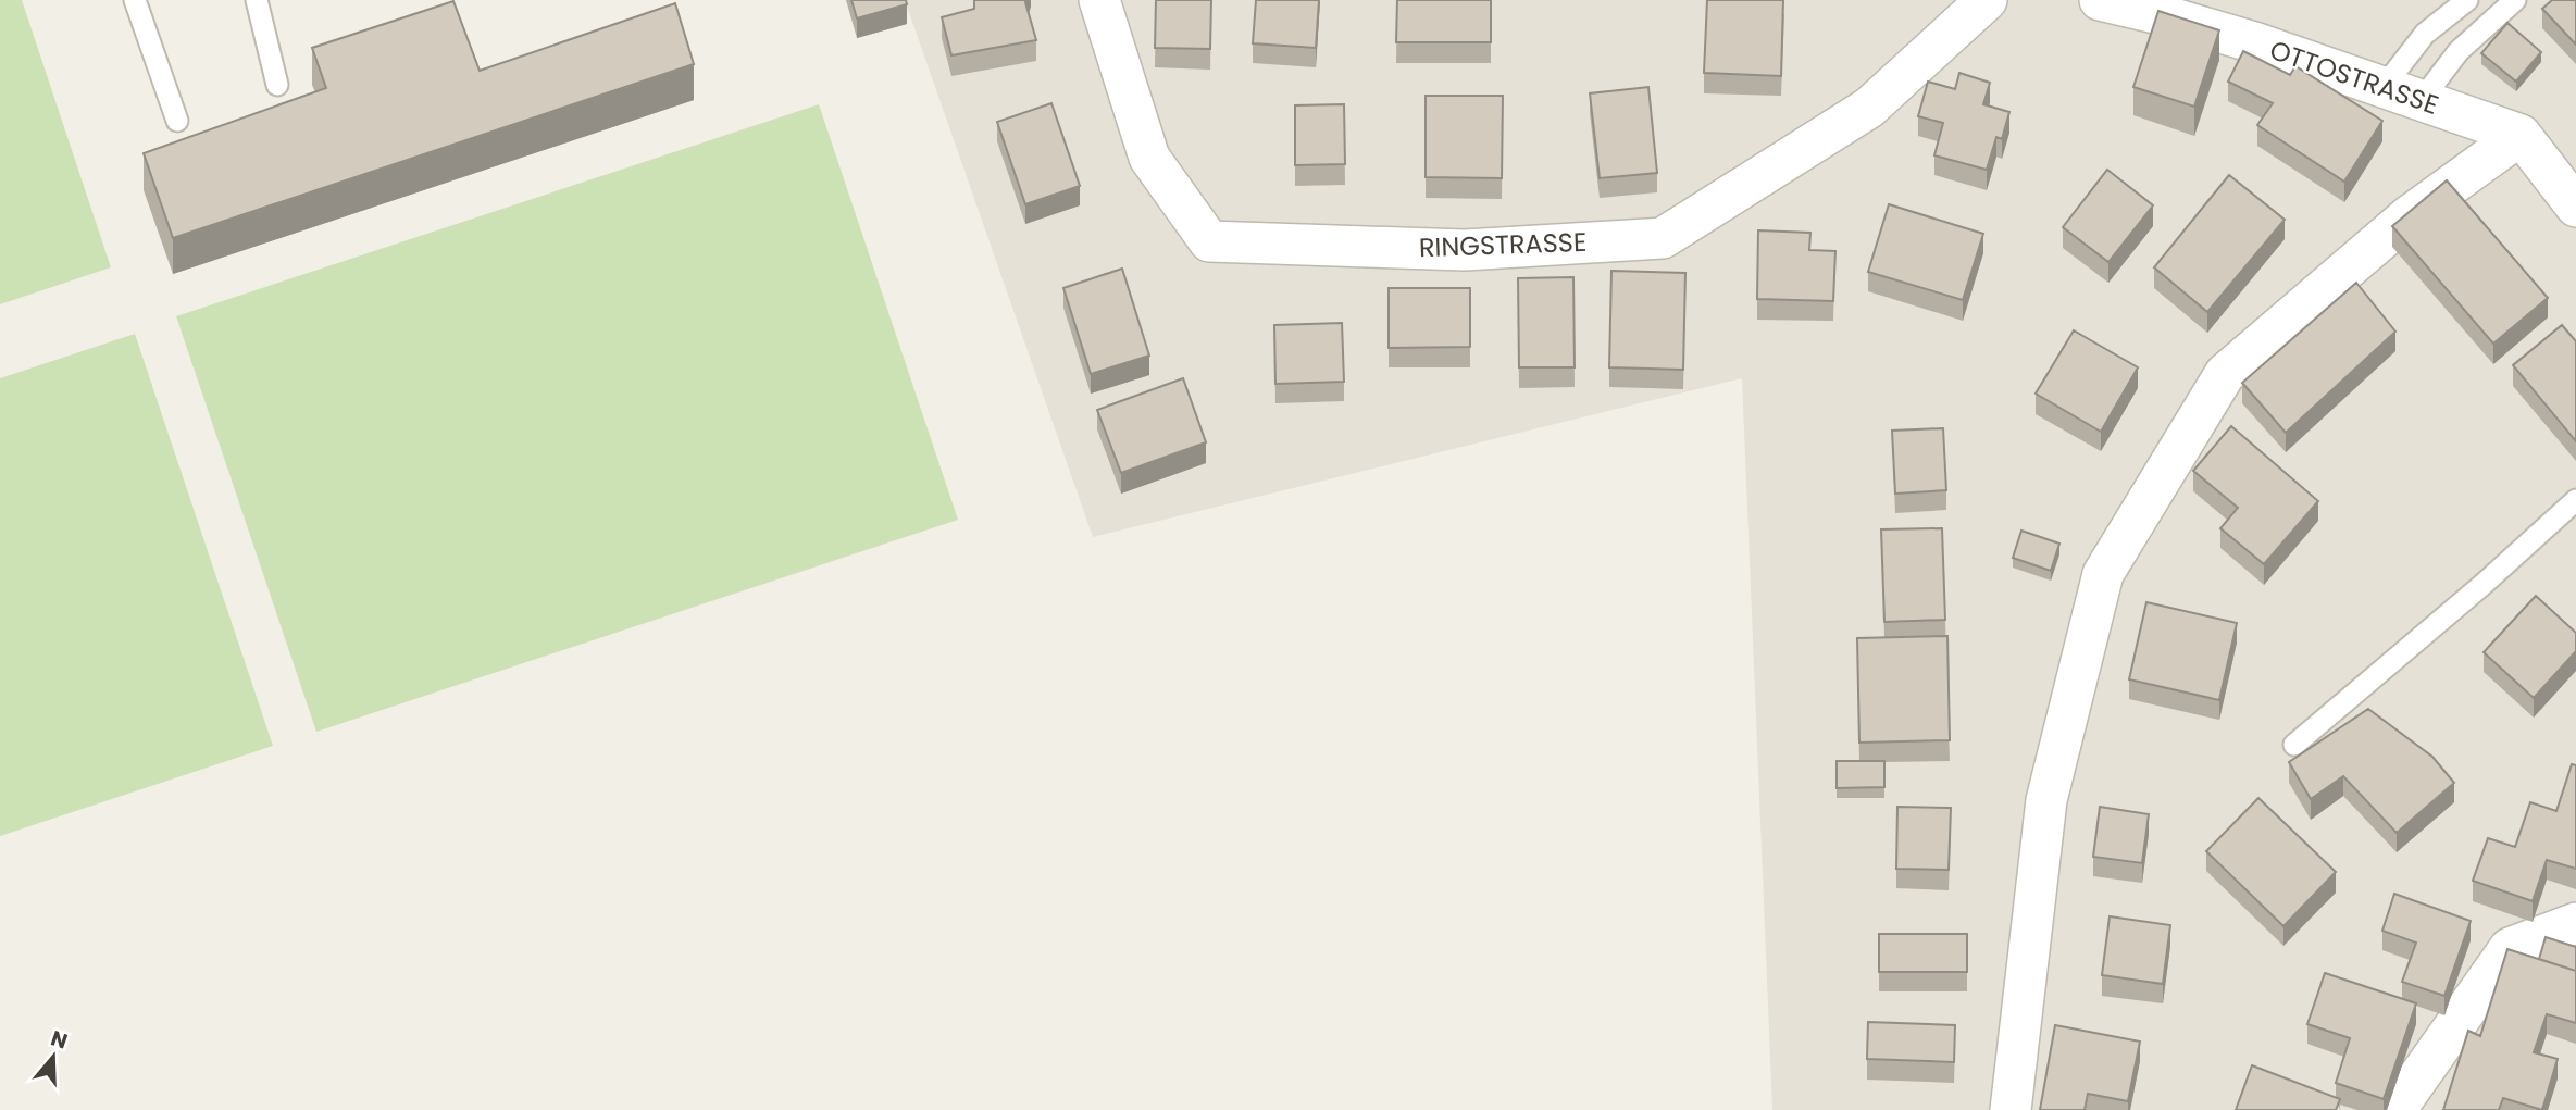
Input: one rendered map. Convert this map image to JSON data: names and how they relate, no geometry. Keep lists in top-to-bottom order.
{
  "streets": {
    "street": ["OTTOSTRASSE", "RINGSTRASSE"]
  },
  "north": "top"
}
